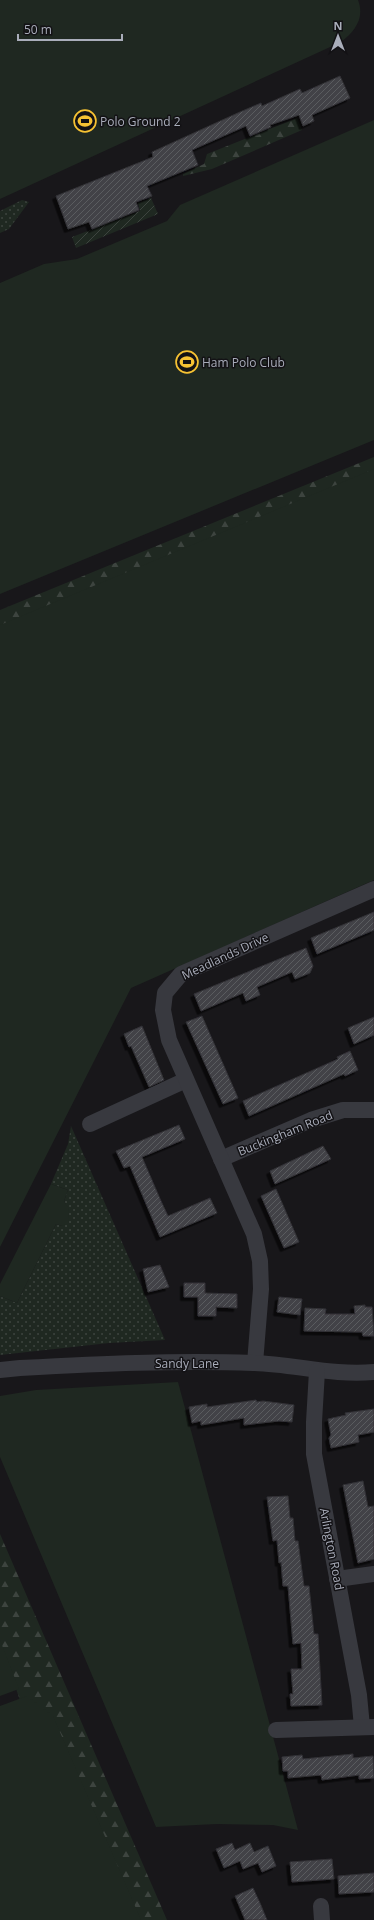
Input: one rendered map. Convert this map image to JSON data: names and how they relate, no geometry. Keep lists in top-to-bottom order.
{
  "streets": {
    "street": [
      "Meadlands Drive",
      "Buckingham Road",
      "Sandy Lane",
      "Arlington Road"
    ]
  },
  "crossings": [
    ["Meadlands Drive", "Buckingham Road"],
    ["Meadlands Drive", "Sandy Lane"],
    ["Sandy Lane", "Arlington Road"]
  ],
  "places": {
    "sports": ["Polo Ground 2", "Ham Polo Club"]
  },
  "scale_bar": "50 m",
  "north": "top"
}
